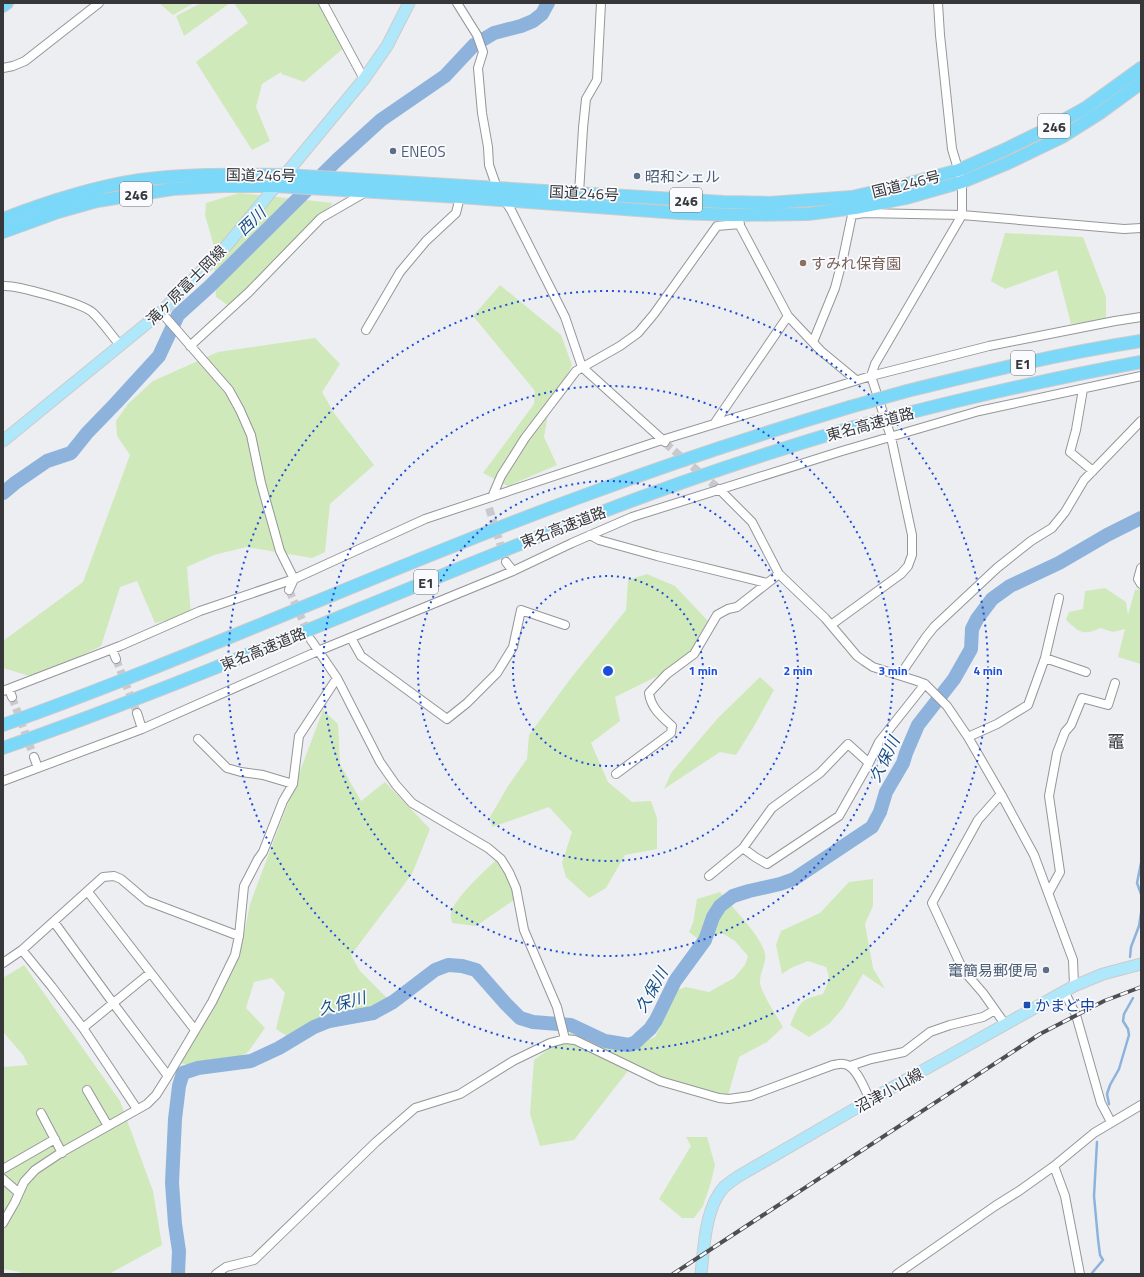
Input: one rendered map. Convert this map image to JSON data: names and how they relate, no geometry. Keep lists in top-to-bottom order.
{
  "streets": {
    "highway": [
      "246",
      "国道246号",
      "E1",
      "東名高速道路"
    ],
    "main road": ["滝ヶ原富士岡線", "沼津小山線"]
  },
  "crossings": [
    ["国道246号", "滝ヶ原富士岡線"]
  ],
  "districts": ["竈"],
  "water": ["西川", "久保川"],
  "places": {
    "other": [
      "ENEOS",
      "昭和シェル",
      "すみれ保育園",
      "竃簡易郵便局"
    ],
    "transit": ["かまど中"]
  },
  "rings": [
    "1 min",
    "2 min",
    "3 min",
    "4 min"
  ]
}
